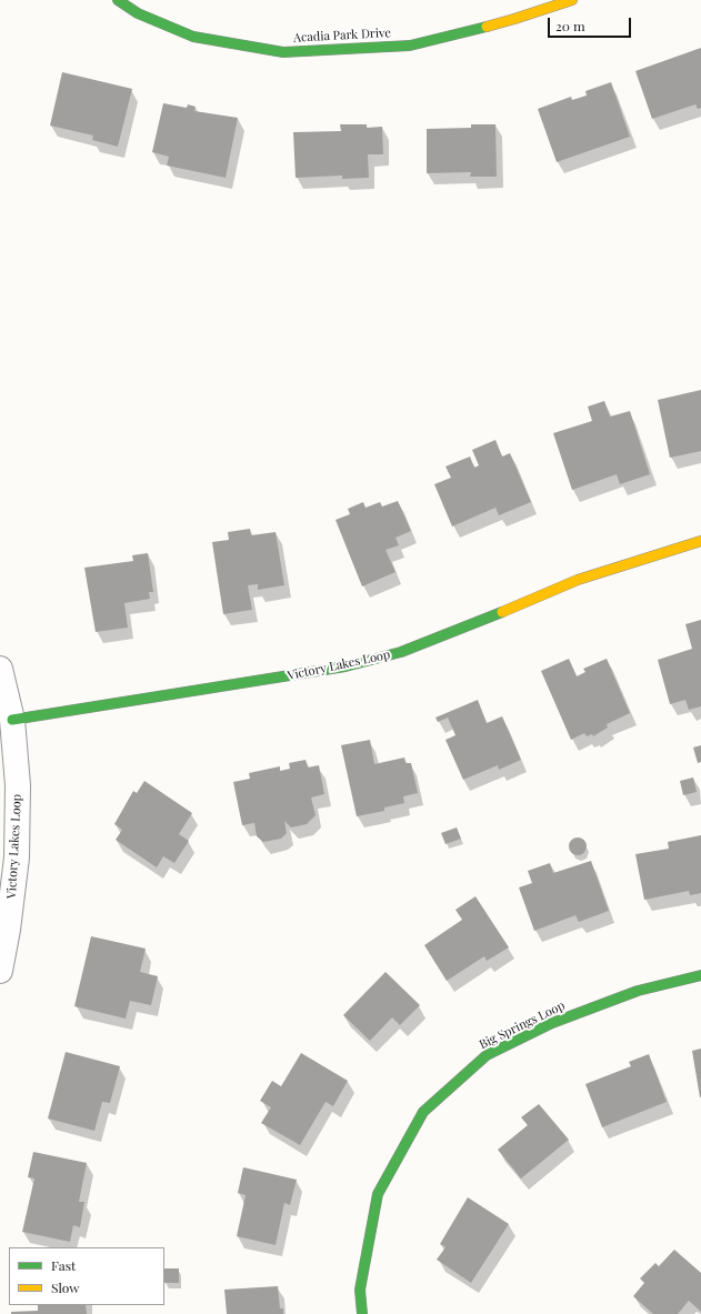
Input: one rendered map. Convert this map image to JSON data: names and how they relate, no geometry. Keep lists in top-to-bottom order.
{
  "streets": {
    "street": ["Acadia Park Drive", "Victory Lakes Loop", "Big Springs Loop"]
  },
  "legend": ["Fast", "Slow"],
  "scale_bar": "20 m"
}
